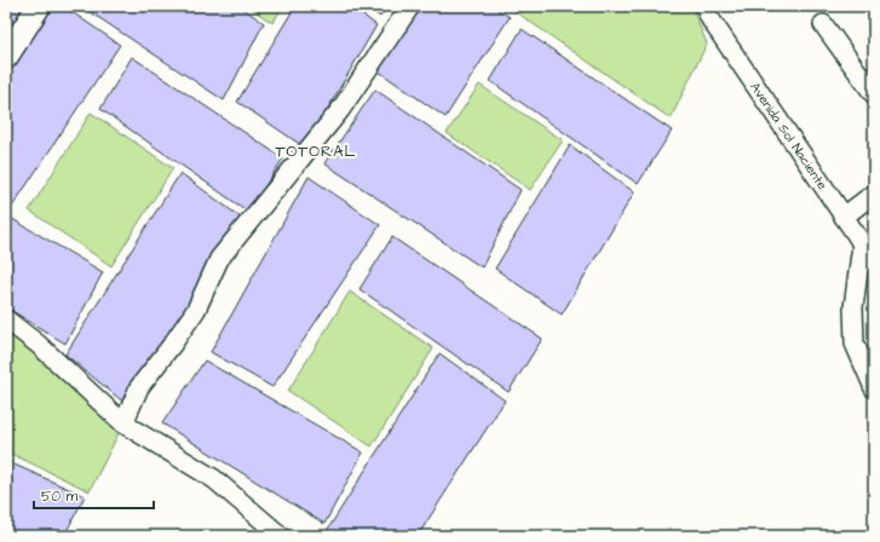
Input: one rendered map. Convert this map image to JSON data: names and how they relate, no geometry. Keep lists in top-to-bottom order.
{
  "streets": {
    "street": ["Avenida Sol Naciente"]
  },
  "districts": ["TOTORAL"],
  "scale_bar": "50 m"
}
